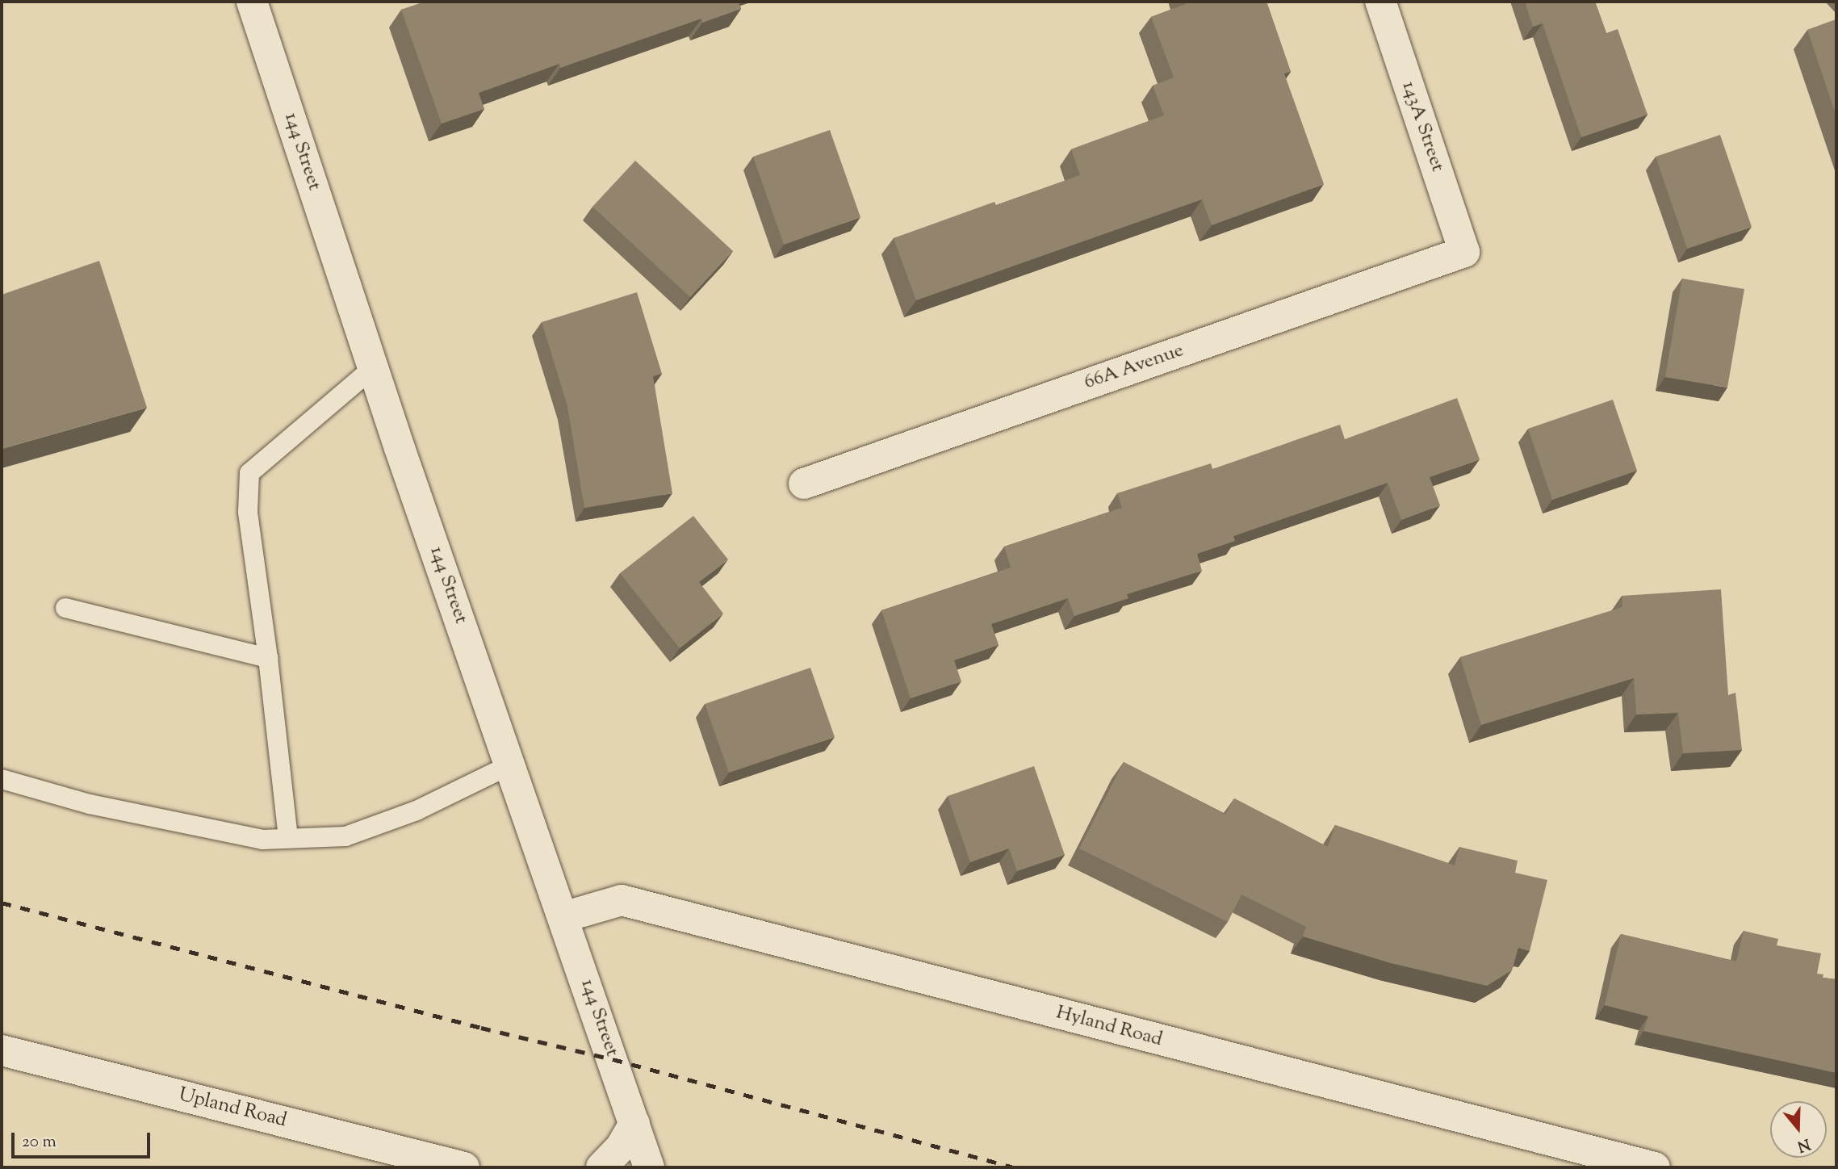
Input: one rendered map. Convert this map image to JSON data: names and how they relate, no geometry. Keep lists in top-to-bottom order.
{
  "streets": {
    "street": [
      "143A Street",
      "144 Street",
      "66A Avenue",
      "Hyland Road",
      "Upland Road"
    ]
  },
  "crossings": [
    ["143A Street", "66A Avenue"],
    ["144 Street", "Hyland Road"]
  ],
  "scale_bar": "20 m",
  "north": "bottom"
}
